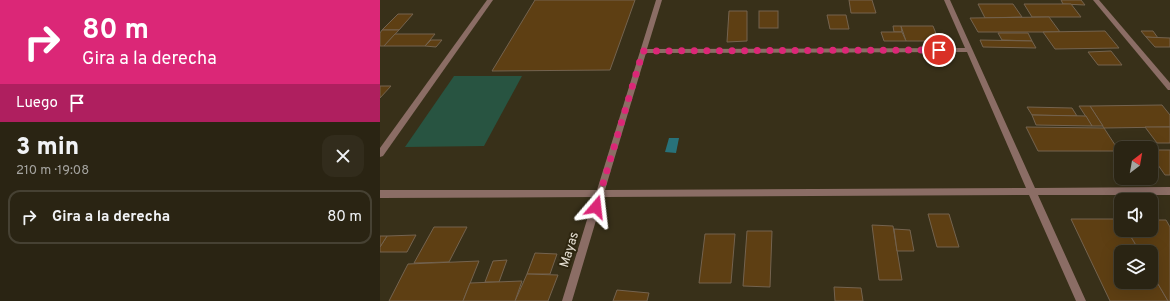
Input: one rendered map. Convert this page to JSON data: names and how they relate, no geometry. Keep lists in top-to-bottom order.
{
  "streets": {
    "street": ["Mayas"]
  },
  "north": "top right",
  "page": {
    "turn": ["80 m", "Gira a la derecha"],
    "then": "Luego",
    "heading": ["3 min", "210 m · 19:08"],
    "list": [
      {
        "name": "Gira a la derecha",
        "value": "80 m"
      }
    ]
  }
}
